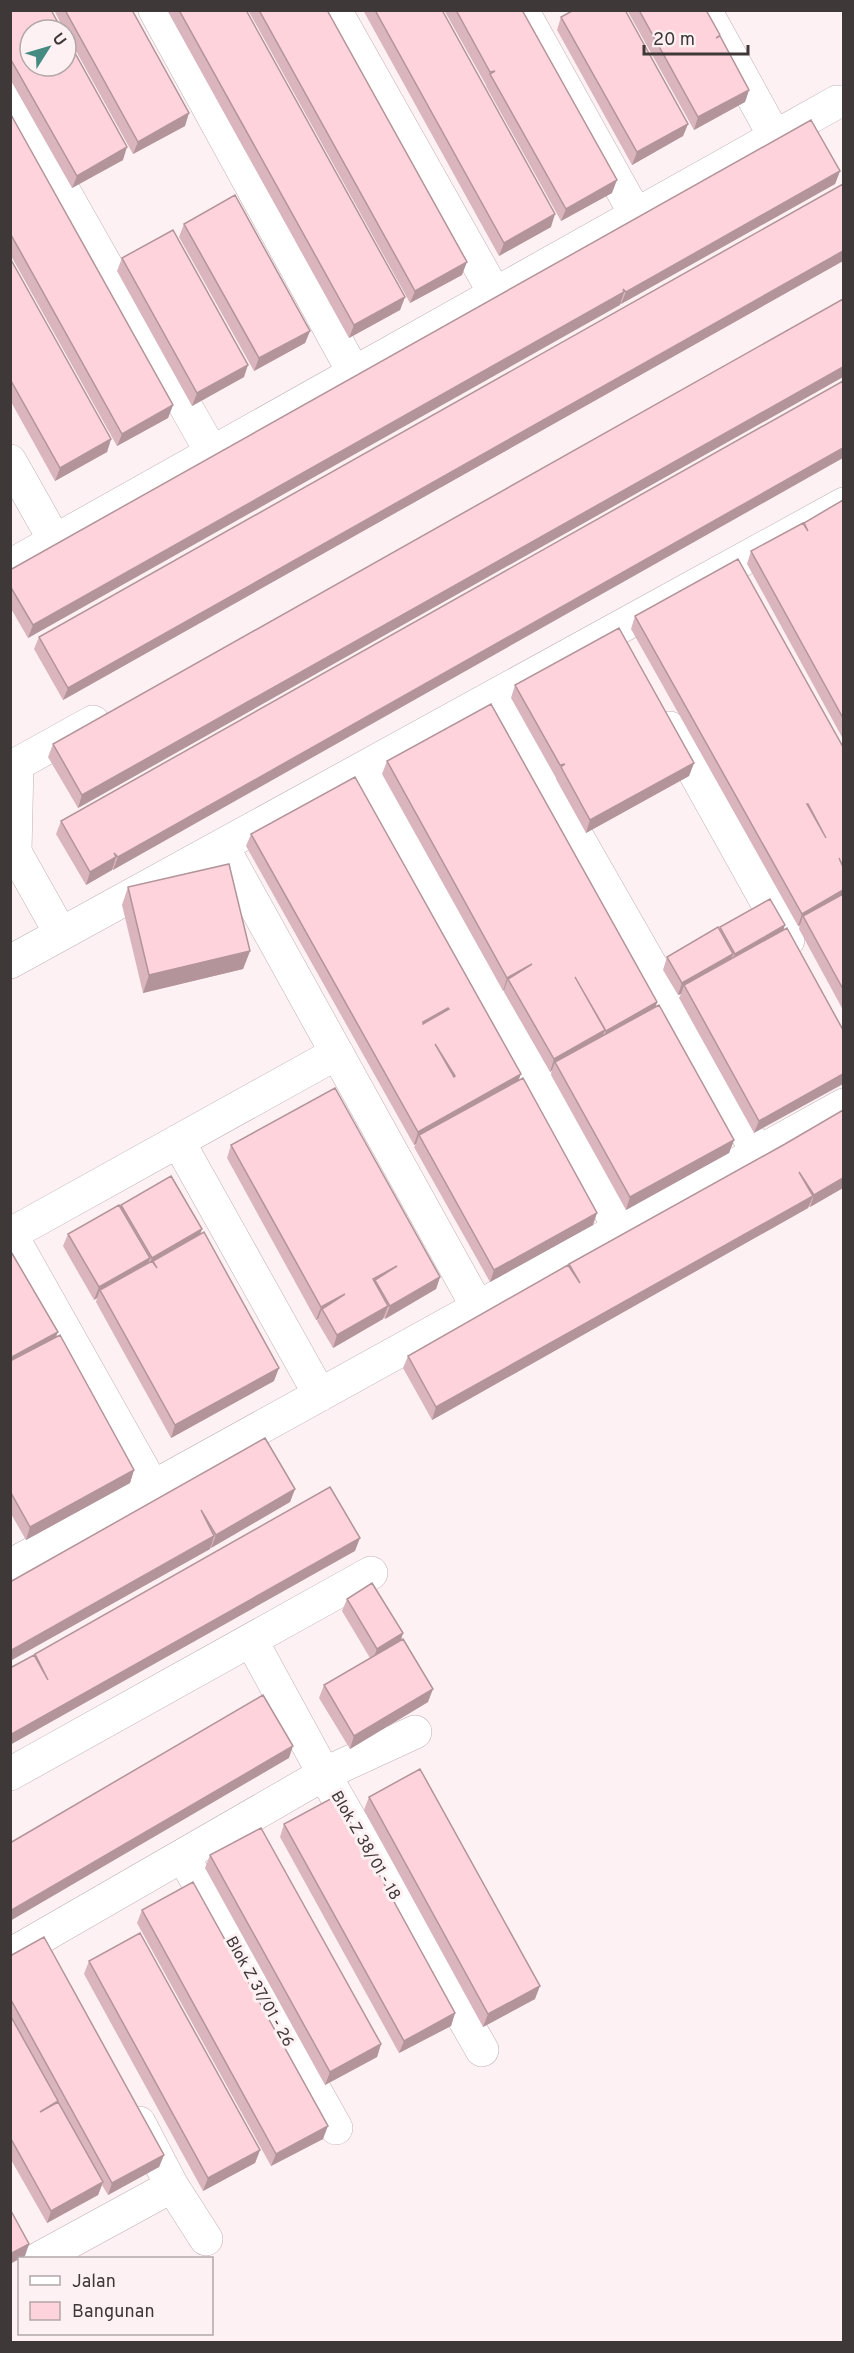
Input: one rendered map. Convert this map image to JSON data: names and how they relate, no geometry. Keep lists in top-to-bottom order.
{
  "streets": {
    "street": ["Blok Z 38/01 - 18", "Blok Z 37/01 - 26"]
  },
  "legend": ["Jalan", "Bangunan"],
  "scale_bar": "20 m",
  "north": "top right"
}
